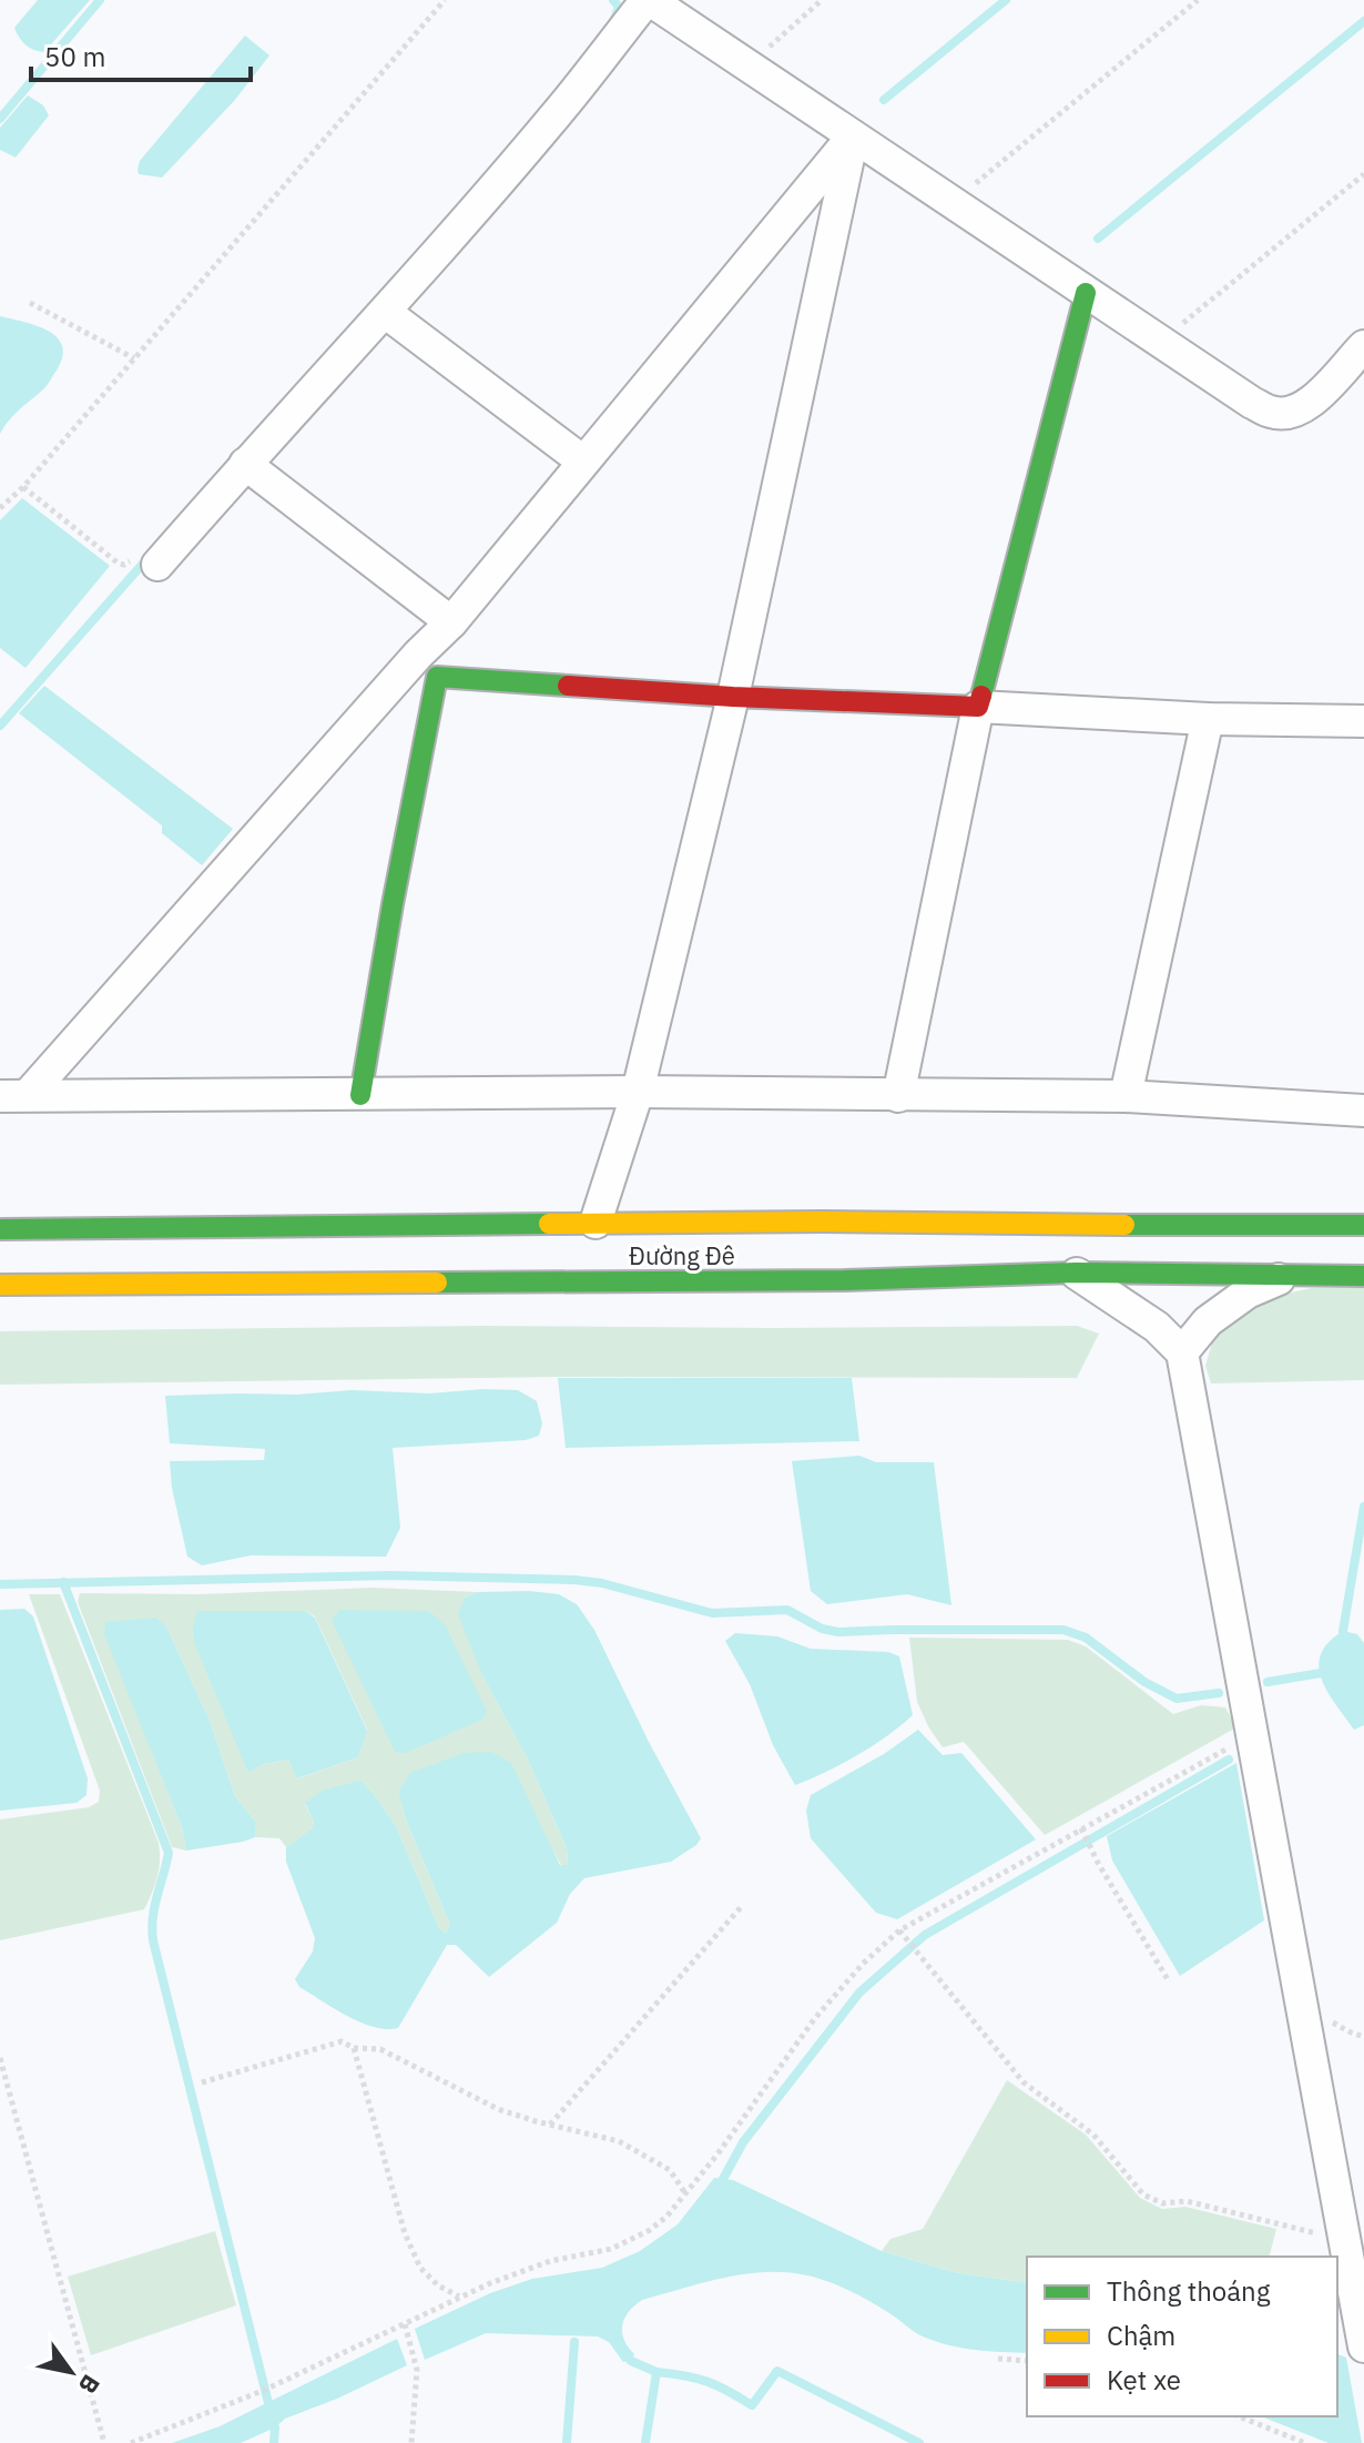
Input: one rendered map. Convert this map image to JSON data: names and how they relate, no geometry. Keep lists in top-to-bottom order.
{
  "streets": {
    "street": ["Đường Đê"]
  },
  "legend": ["Thông thoáng", "Chậm", "Kẹt xe"],
  "scale_bar": "50 m",
  "north": "bottom right"
}
